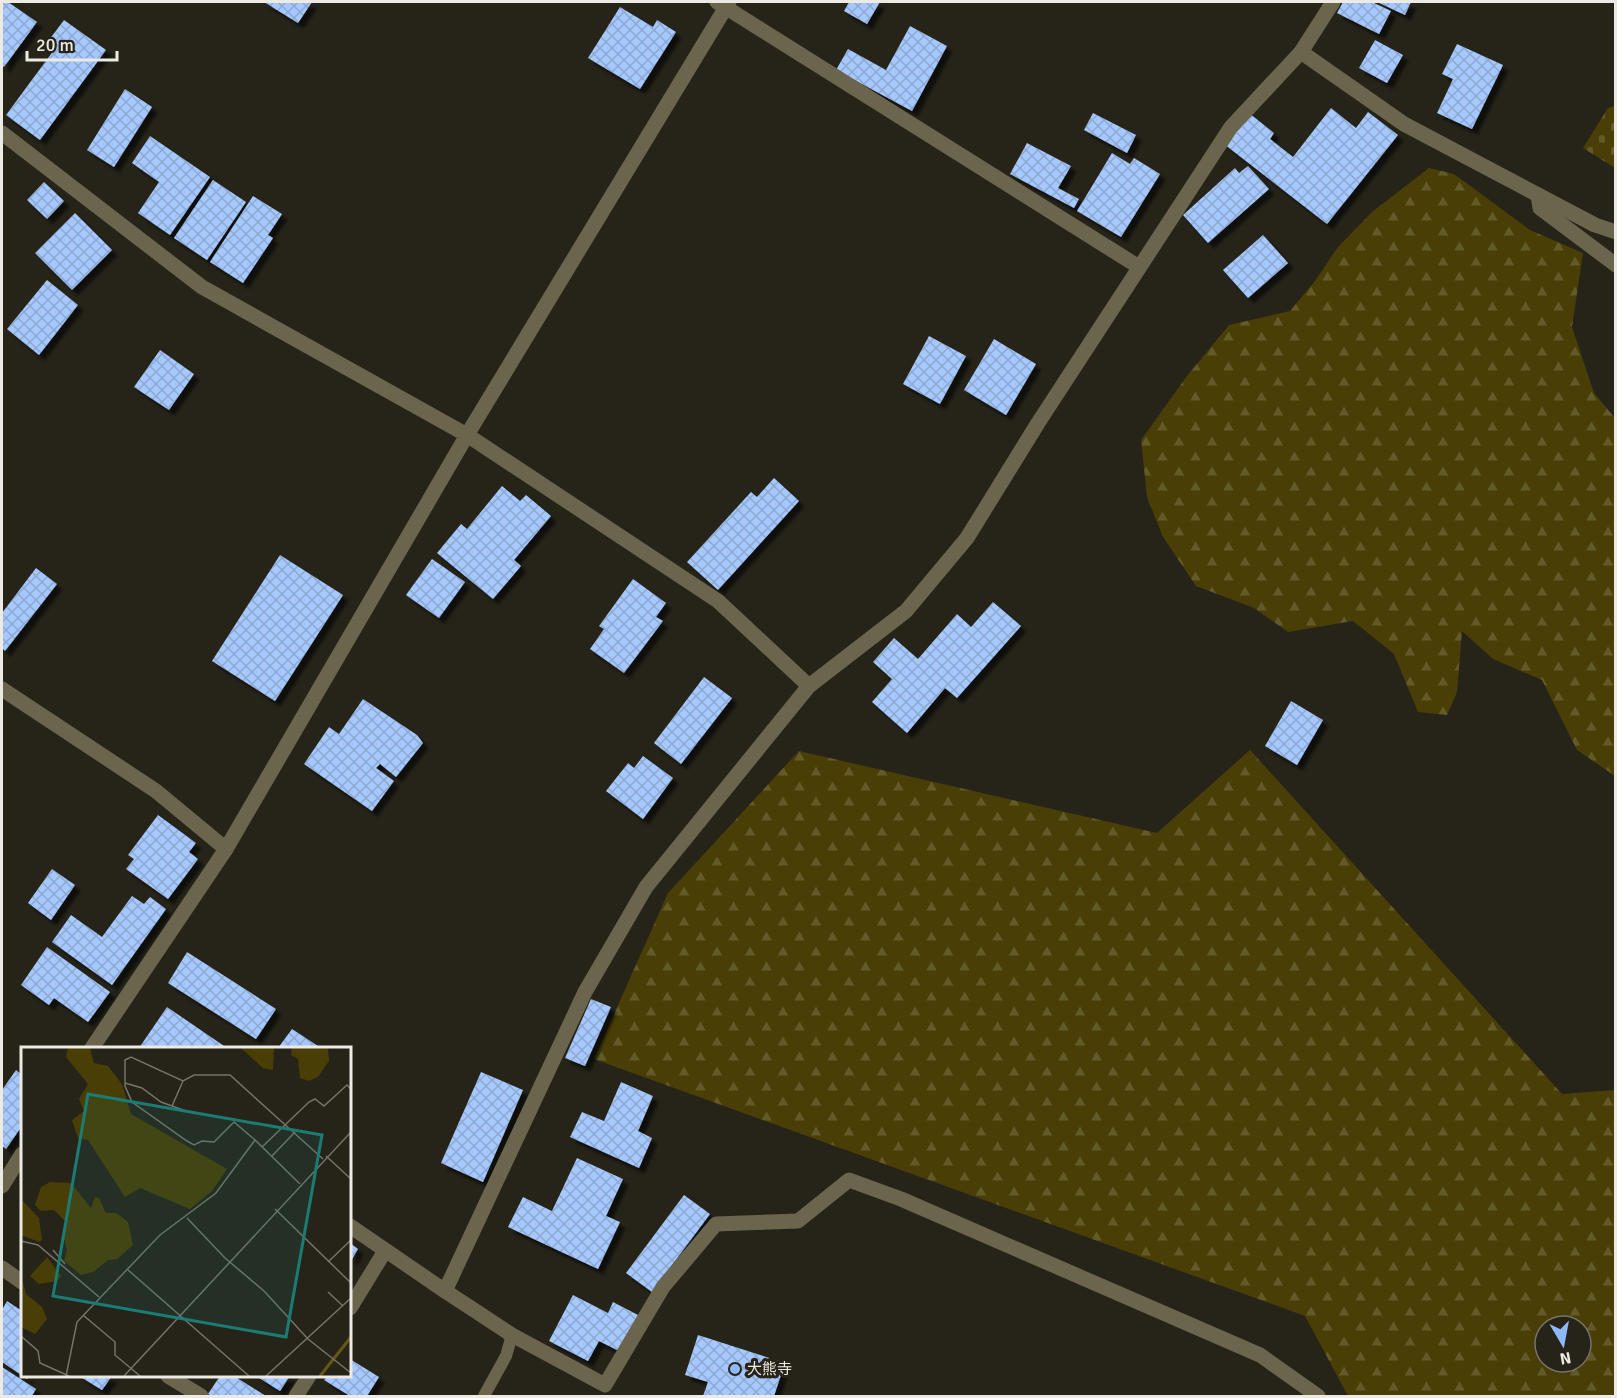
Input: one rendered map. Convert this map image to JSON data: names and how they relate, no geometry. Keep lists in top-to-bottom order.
{
  "places": ["大熊寺"],
  "scale_bar": "20 m",
  "north": "bottom"
}
